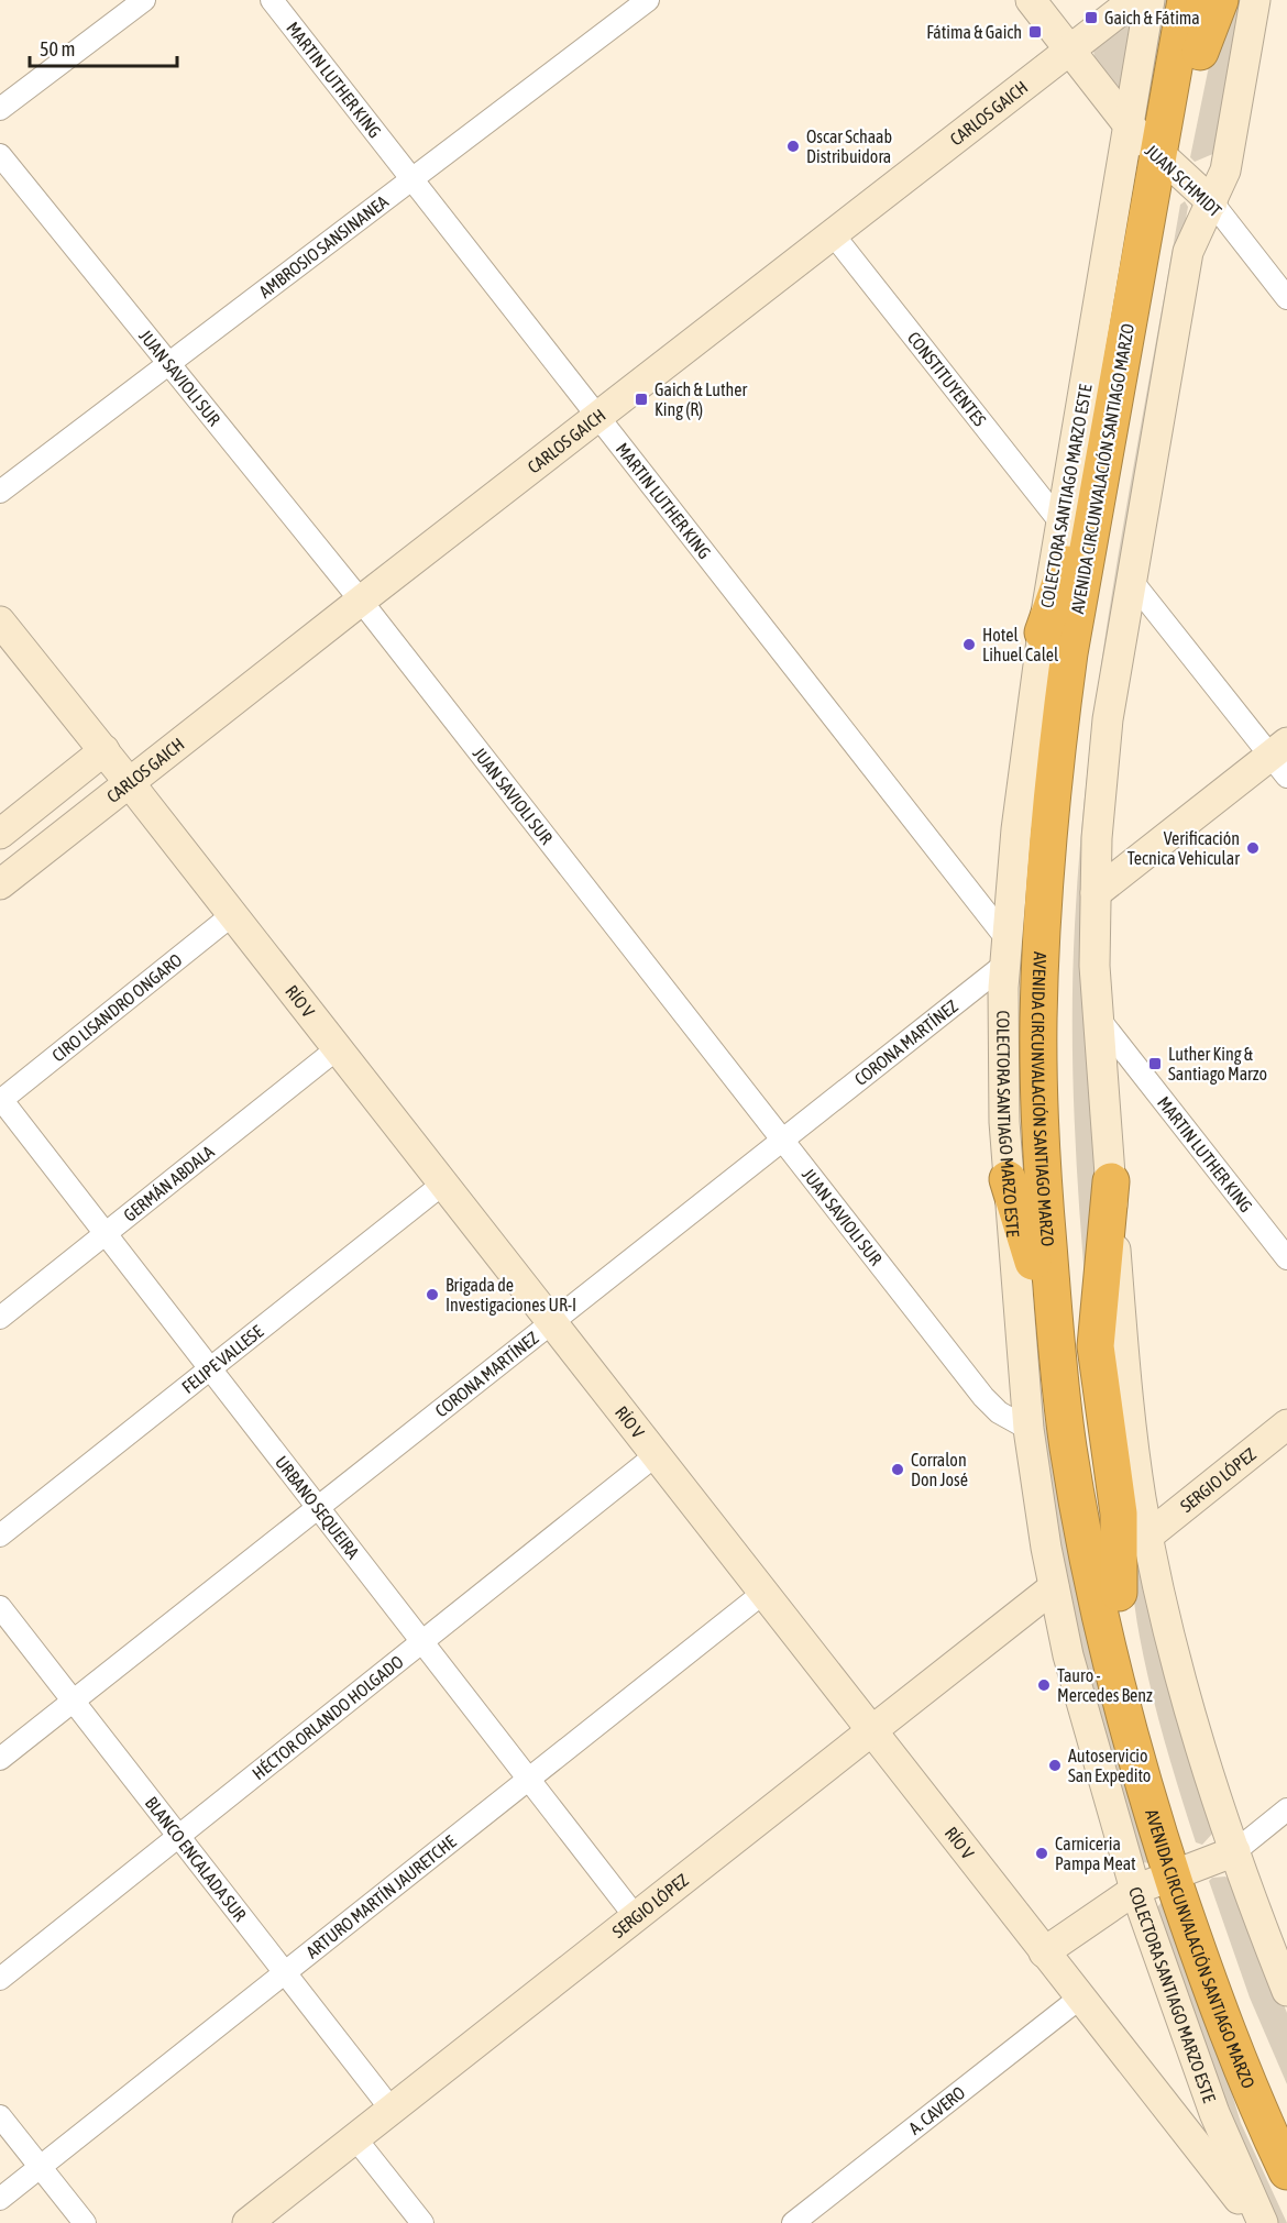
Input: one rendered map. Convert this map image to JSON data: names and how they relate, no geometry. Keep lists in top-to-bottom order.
{
  "streets": {
    "highway": ["AVENIDA CIRCUNVALACIÓN SANTIAGO MARZO"],
    "street": [
      "MARTIN LUTHER KING",
      "CARLOS GAICH",
      "JUAN SCHMIDT",
      "AMBROSIO SANSINANEA",
      "JUAN SAVIOLI SUR",
      "CONSTITUYENTES",
      "COLECTORA SANTIAGO MARZO ESTE",
      "RÍO V",
      "CIRO LISANDRO ONGARO",
      "CORONA MARTÍNEZ",
      "GERMÁN ABDALA",
      "FELIPE VALLESE",
      "SERGIO LÓPEZ",
      "URBANO SEQUEIRA",
      "HÉCTOR ORLANDO HOLGADO",
      "BLANCO ENCALADA SUR",
      "ARTURO MARTÍN JAURETCHE",
      "A. CAVERO"
    ]
  },
  "crossings": [
    ["MARTIN LUTHER KING", "CARLOS GAICH"],
    ["MARTIN LUTHER KING", "AMBROSIO SANSINANEA"],
    ["MARTIN LUTHER KING", "COLECTORA SANTIAGO MARZO ESTE"],
    ["MARTIN LUTHER KING", "CORONA MARTÍNEZ"],
    ["CARLOS GAICH", "JUAN SCHMIDT"],
    ["CARLOS GAICH", "JUAN SAVIOLI SUR"],
    ["CARLOS GAICH", "CONSTITUYENTES"],
    ["CARLOS GAICH", "RÍO V"],
    ["JUAN SCHMIDT", "AVENIDA CIRCUNVALACIÓN SANTIAGO MARZO"],
    ["JUAN SCHMIDT", "COLECTORA SANTIAGO MARZO ESTE"],
    ["AMBROSIO SANSINANEA", "JUAN SAVIOLI SUR"],
    ["JUAN SAVIOLI SUR", "COLECTORA SANTIAGO MARZO ESTE"],
    ["JUAN SAVIOLI SUR", "CORONA MARTÍNEZ"],
    ["CONSTITUYENTES", "COLECTORA SANTIAGO MARZO ESTE"],
    ["COLECTORA SANTIAGO MARZO ESTE", "RÍO V"],
    ["COLECTORA SANTIAGO MARZO ESTE", "CORONA MARTÍNEZ"],
    ["COLECTORA SANTIAGO MARZO ESTE", "SERGIO LÓPEZ"],
    ["RÍO V", "CIRO LISANDRO ONGARO"],
    ["RÍO V", "CORONA MARTÍNEZ"],
    ["RÍO V", "GERMÁN ABDALA"],
    ["RÍO V", "FELIPE VALLESE"],
    ["RÍO V", "SERGIO LÓPEZ"],
    ["RÍO V", "HÉCTOR ORLANDO HOLGADO"],
    ["RÍO V", "ARTURO MARTÍN JAURETCHE"],
    ["RÍO V", "A. CAVERO"],
    ["CIRO LISANDRO ONGARO", "URBANO SEQUEIRA"],
    ["CORONA MARTÍNEZ", "URBANO SEQUEIRA"],
    ["CORONA MARTÍNEZ", "BLANCO ENCALADA SUR"],
    ["GERMÁN ABDALA", "URBANO SEQUEIRA"],
    ["FELIPE VALLESE", "URBANO SEQUEIRA"],
    ["SERGIO LÓPEZ", "URBANO SEQUEIRA"],
    ["SERGIO LÓPEZ", "BLANCO ENCALADA SUR"],
    ["URBANO SEQUEIRA", "HÉCTOR ORLANDO HOLGADO"],
    ["URBANO SEQUEIRA", "ARTURO MARTÍN JAURETCHE"],
    ["HÉCTOR ORLANDO HOLGADO", "BLANCO ENCALADA SUR"],
    ["BLANCO ENCALADA SUR", "ARTURO MARTÍN JAURETCHE"]
  ],
  "places": {
    "transit": [
      "Gaich & Fátima",
      "Fátima & Gaich",
      "Gaich & Luther King (R)",
      "Luther King & Santiago Marzo"
    ],
    "other": [
      "Oscar Schaab Distribuidora",
      "Hotel Lihuel Calel",
      "Verificación Tecnica Vehicular",
      "Brigada de Investigaciones UR-I",
      "Corralon Don José",
      "Tauro - Mercedes Benz",
      "Autoservicio San Expedito",
      "Carniceria Pampa Meat"
    ]
  },
  "scale_bar": "50 m"
}
